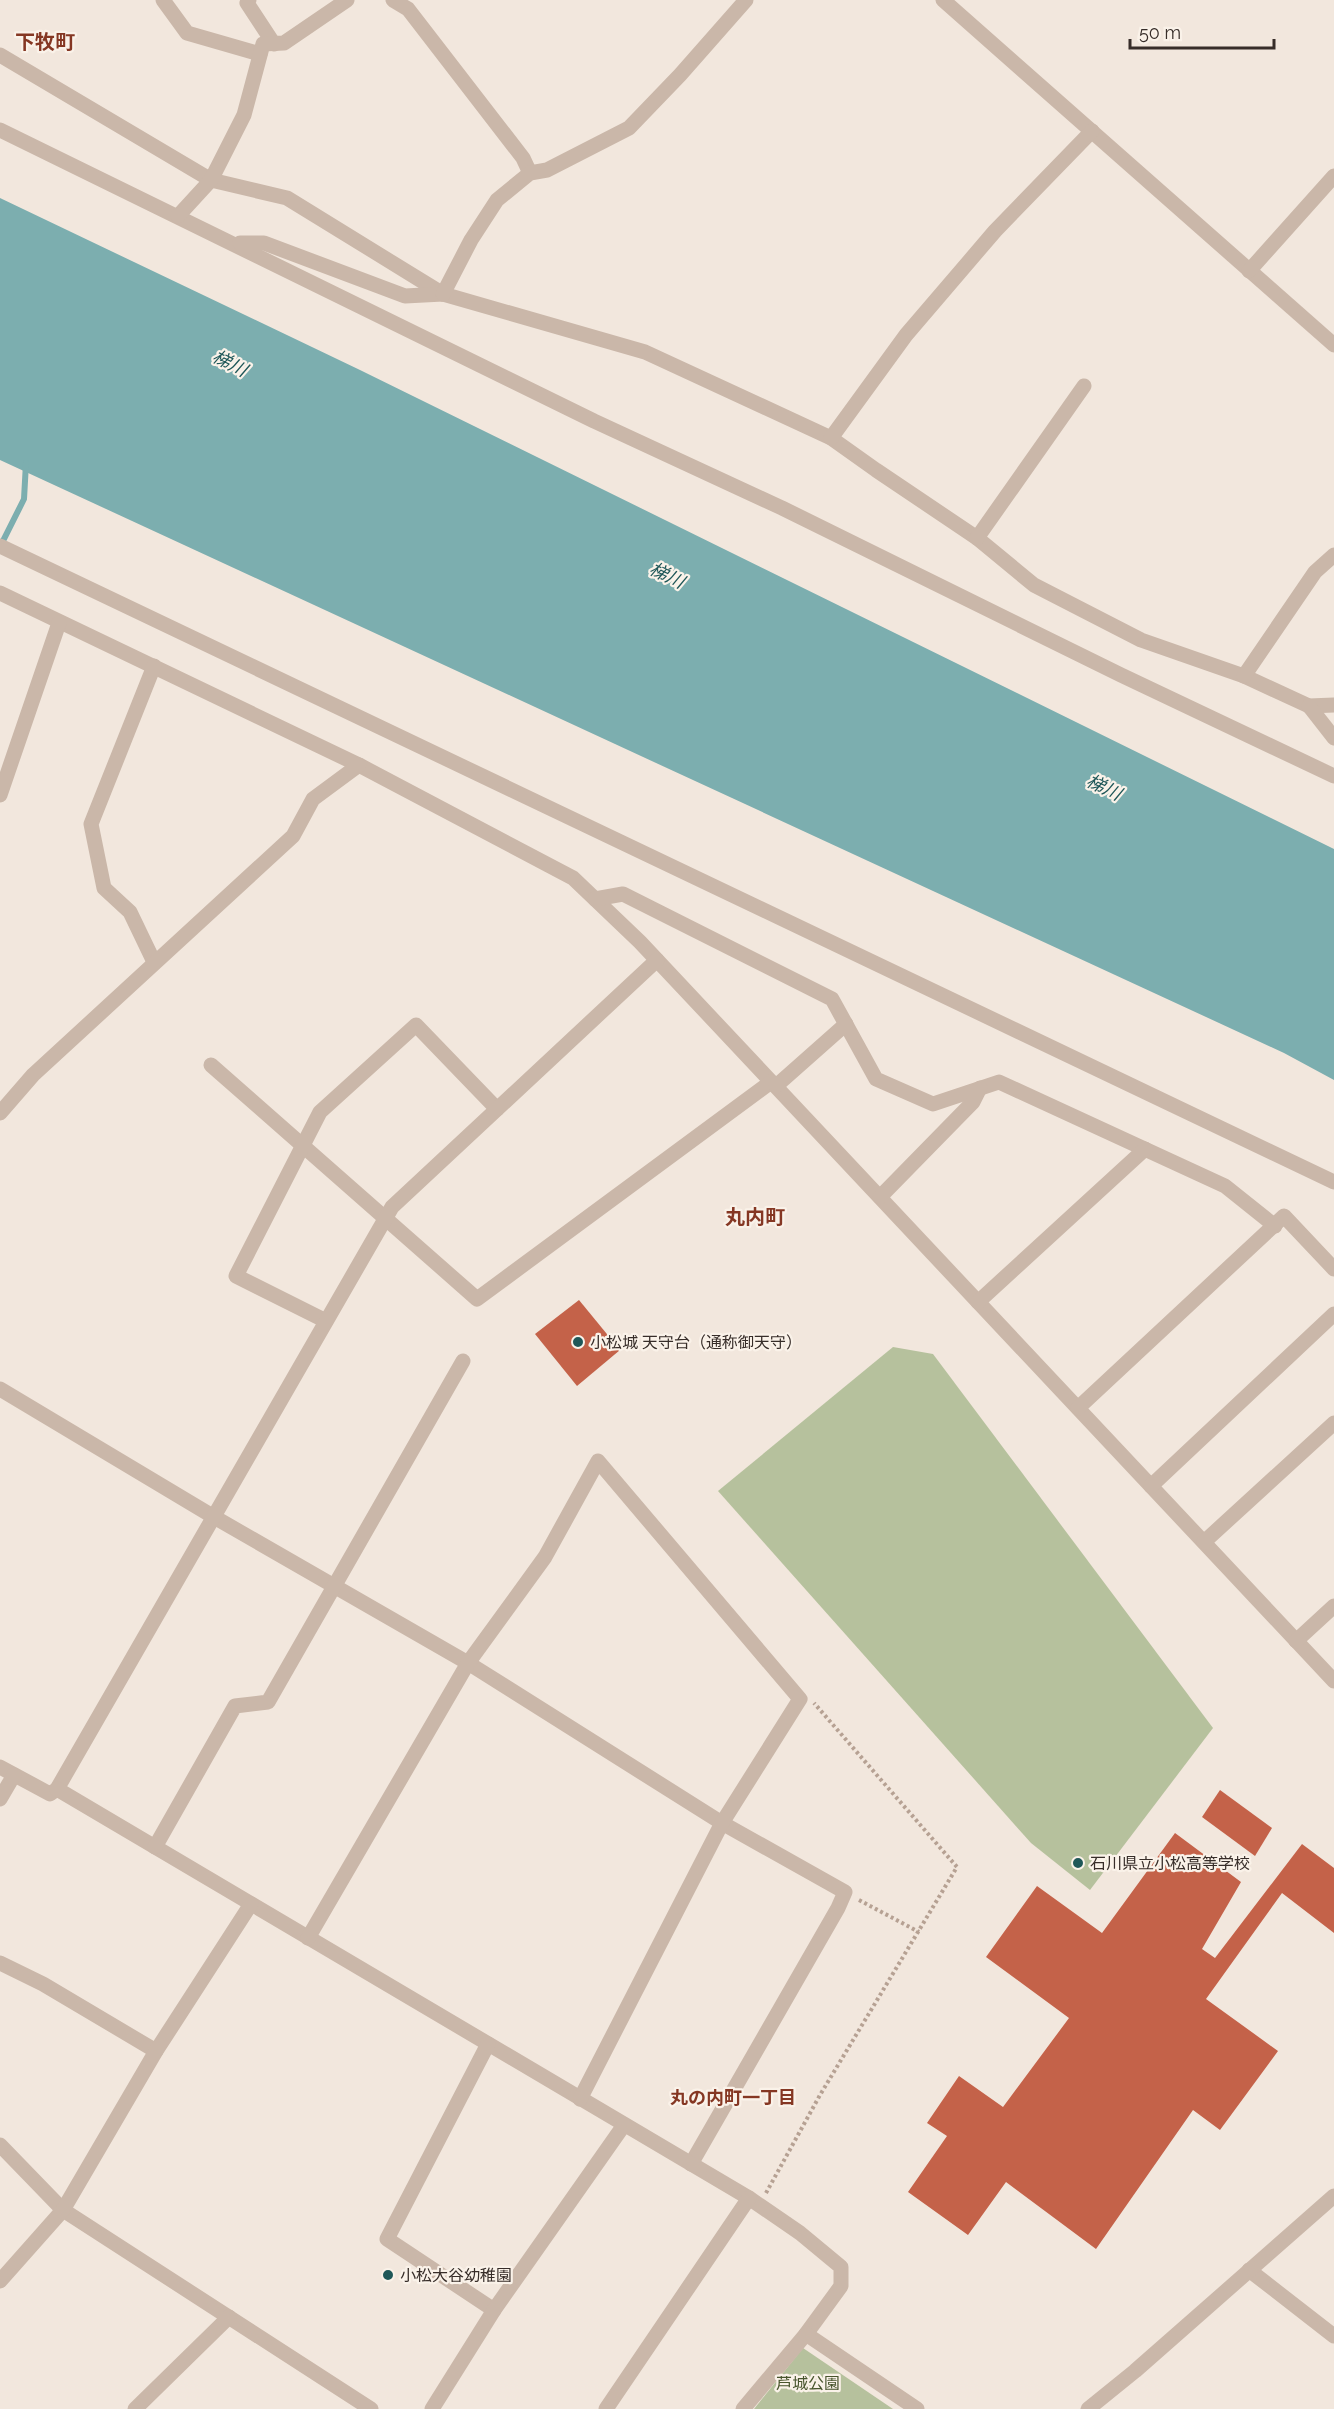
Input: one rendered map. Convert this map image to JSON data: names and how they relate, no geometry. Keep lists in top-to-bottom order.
{
  "districts": ["下牧町", "丸内町", "丸の内町一丁目"],
  "water": ["梯川"],
  "parks": ["芦城公園"],
  "places": ["小松城 天守台（通称御天守）", "石川県立小松高等学校", "小松大谷幼稚園"],
  "scale_bar": "50 m"
}
